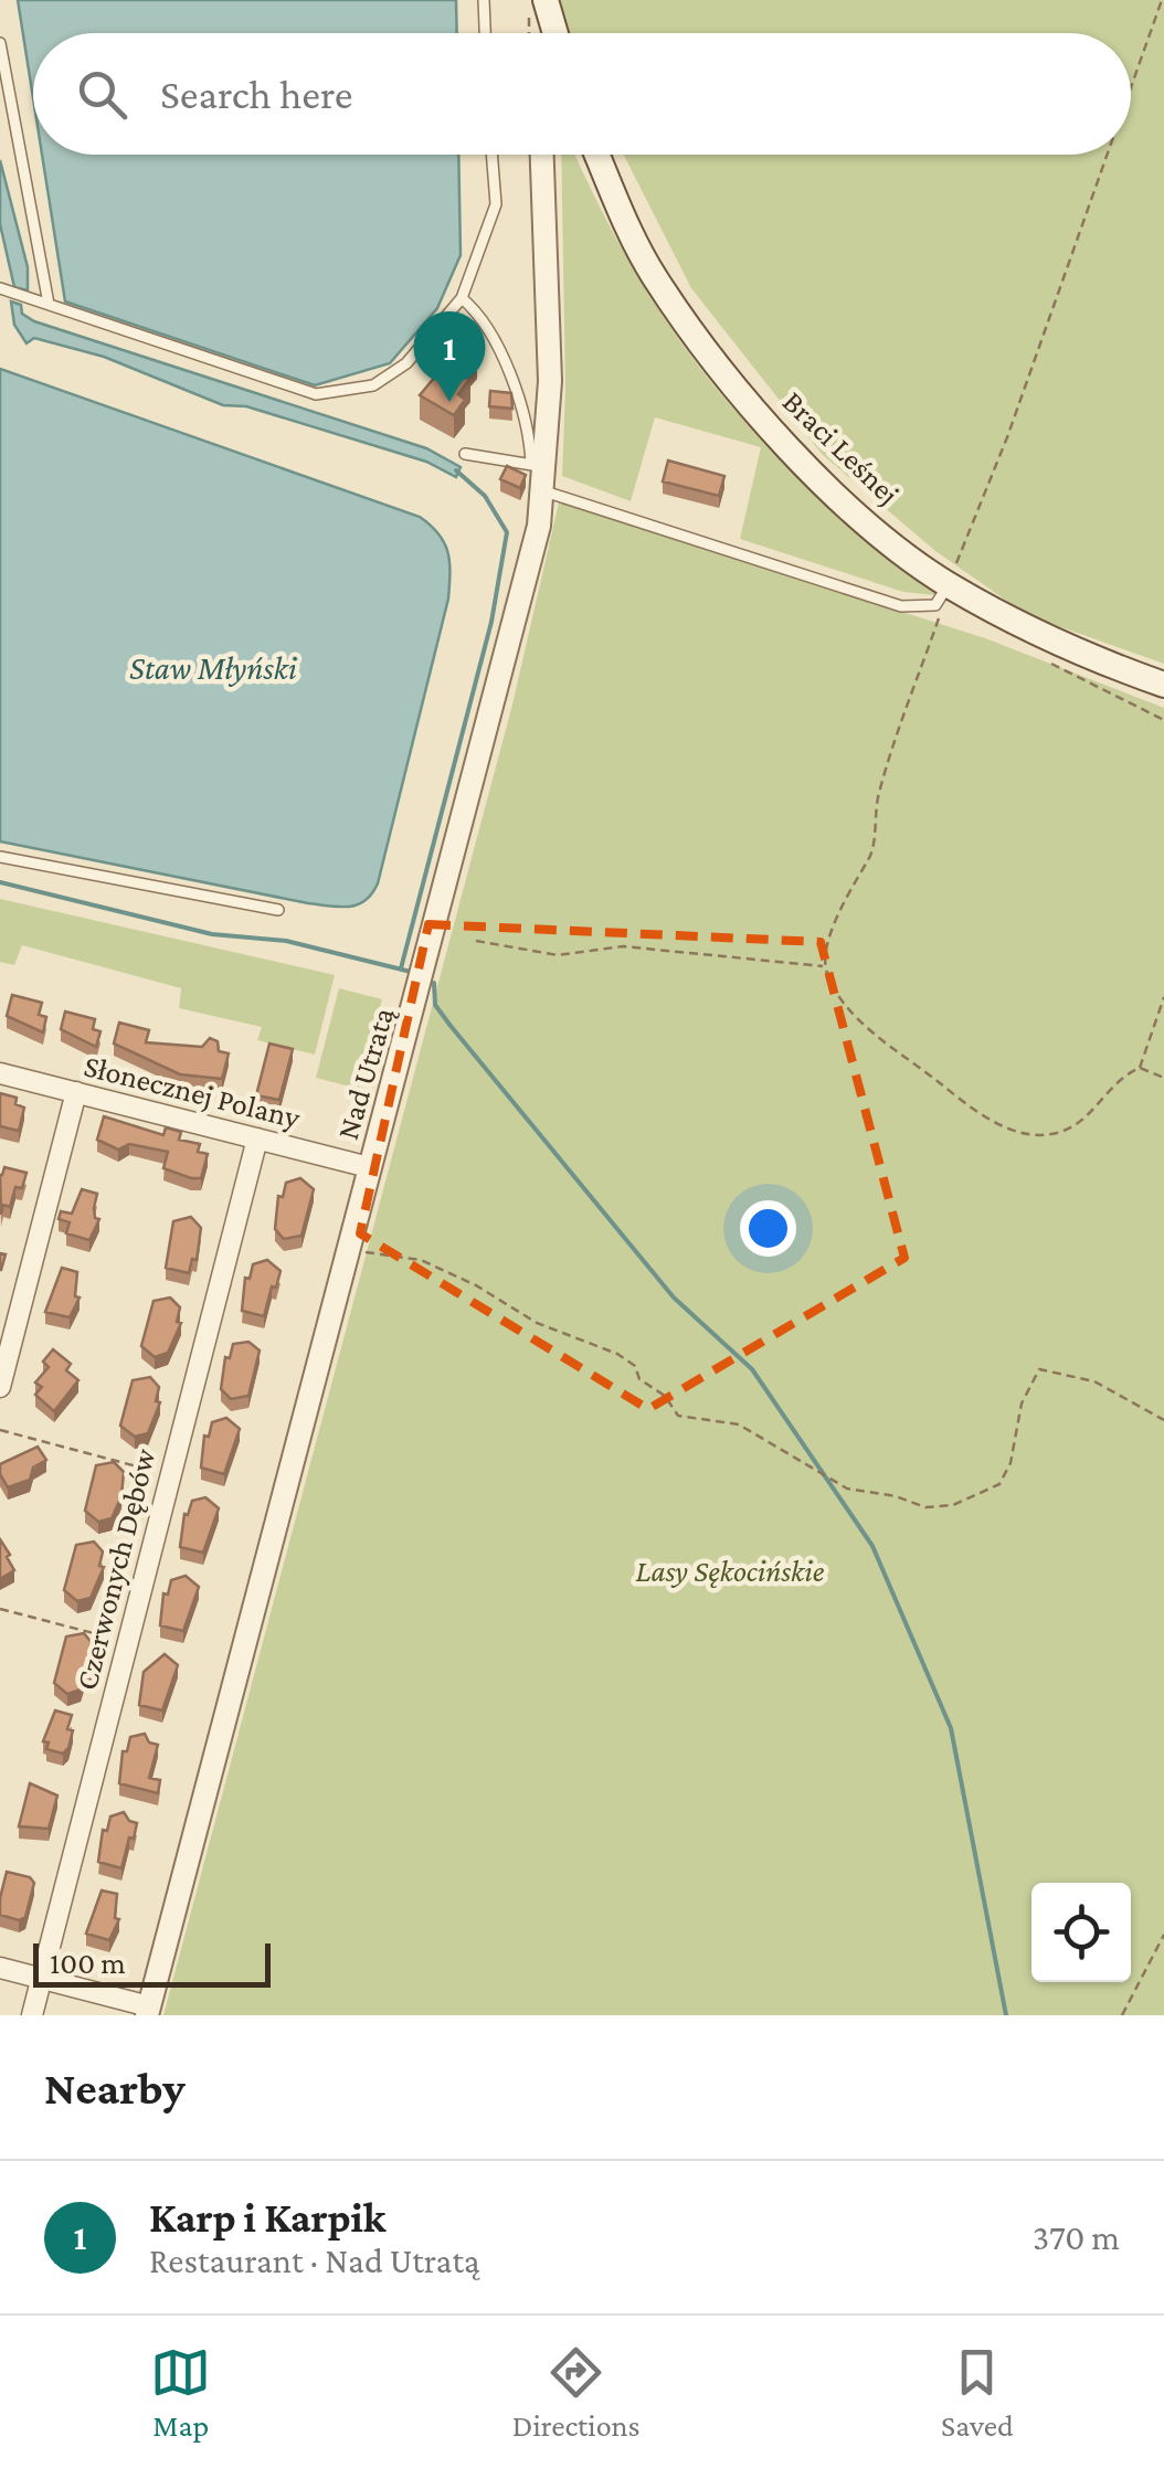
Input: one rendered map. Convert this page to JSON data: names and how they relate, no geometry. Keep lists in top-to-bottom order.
{
  "streets": {
    "main road": ["Braci Leśnej"],
    "street": ["Nad Utratą", "Słonecznej Polany", "Czerwonych Dębów"]
  },
  "crossings": [
    ["Nad Utratą", "Słonecznej Polany"],
    ["Słonecznej Polany", "Czerwonych Dębów"]
  ],
  "water": ["Staw Młyński"],
  "parks": ["Lasy Sękocińskie"],
  "scale_bar": "100 m",
  "page": {
    "search": "Search here",
    "pins": "1",
    "scale": "100 m",
    "heading": "Nearby",
    "list": [
      {
        "mark": "1",
        "name": "Karp i Karpik",
        "note": "Restaurant · Nad Utratą",
        "value": "370 m"
      }
    ],
    "nav": ["Map", "Directions", "Saved"]
  }
}
